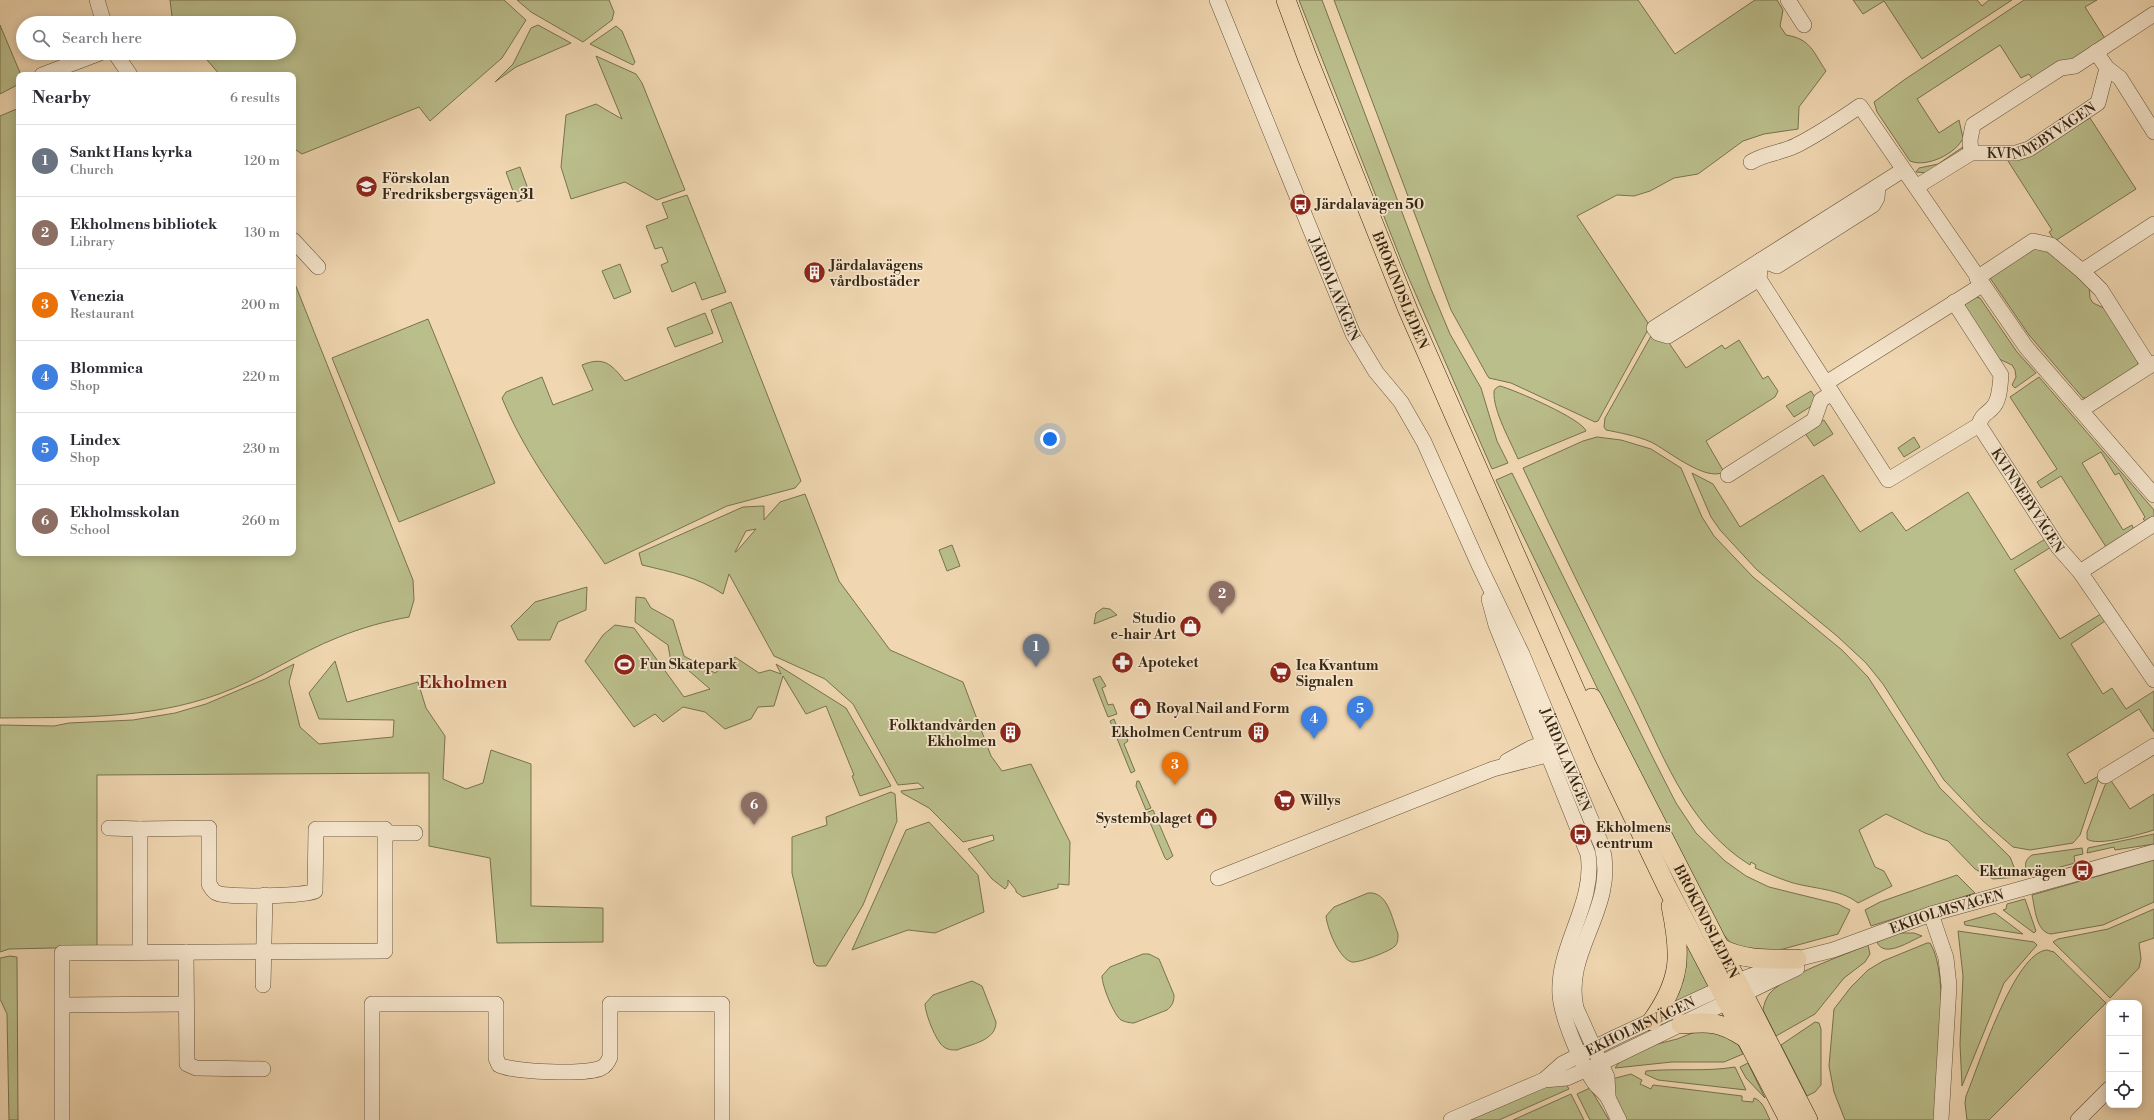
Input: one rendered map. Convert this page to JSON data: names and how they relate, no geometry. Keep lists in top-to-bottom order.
{
  "streets": {
    "main road": ["BROKINDSLEDEN"],
    "street": ["KVINNEBYVÄGEN", "JÄRDALAVÄGEN", "EKHOLMSVÄGEN"]
  },
  "crossings": [
    ["JÄRDALAVÄGEN", "EKHOLMSVÄGEN"],
    ["BROKINDSLEDEN", "EKHOLMSVÄGEN"]
  ],
  "districts": ["Ekholmen"],
  "places": {
    "school or university": ["Förskolan Fredriksbergsvägen 31"],
    "bus stop": ["Järdalavägen 50", "Ekholmens centrum", "Ektunavägen"],
    "building": ["Järdalavägens vårdbostäder", "Ekholmen Centrum", "Folktandvården Ekholmen"],
    "shop": ["Studio e-hair Art", "Royal Nail and Form", "Systembolaget"],
    "pharmacy": ["Apoteket"],
    "sports": ["Fun Skatepark"],
    "supermarket": ["Ica Kvantum Signalen", "Willys"]
  },
  "page": {
    "search": "Search here",
    "heading": ["Nearby", "6 results"],
    "list": [
      {
        "mark": "1",
        "name": "Sankt Hans kyrka",
        "note": "Church",
        "value": "120 m"
      },
      {
        "mark": "2",
        "name": "Ekholmens bibliotek",
        "note": "Library",
        "value": "130 m"
      },
      {
        "mark": "3",
        "name": "Venezia",
        "note": "Restaurant",
        "value": "200 m"
      },
      {
        "mark": "4",
        "name": "Blommica",
        "note": "Shop",
        "value": "220 m"
      },
      {
        "mark": "5",
        "name": "Lindex",
        "note": "Shop",
        "value": "230 m"
      },
      {
        "mark": "6",
        "name": "Ekholmsskolan",
        "note": "School",
        "value": "260 m"
      }
    ],
    "pins": [
      "2",
      "1",
      "5",
      "4",
      "3",
      "6"
    ],
    "map_buttons": ["+", "−"]
  }
}
